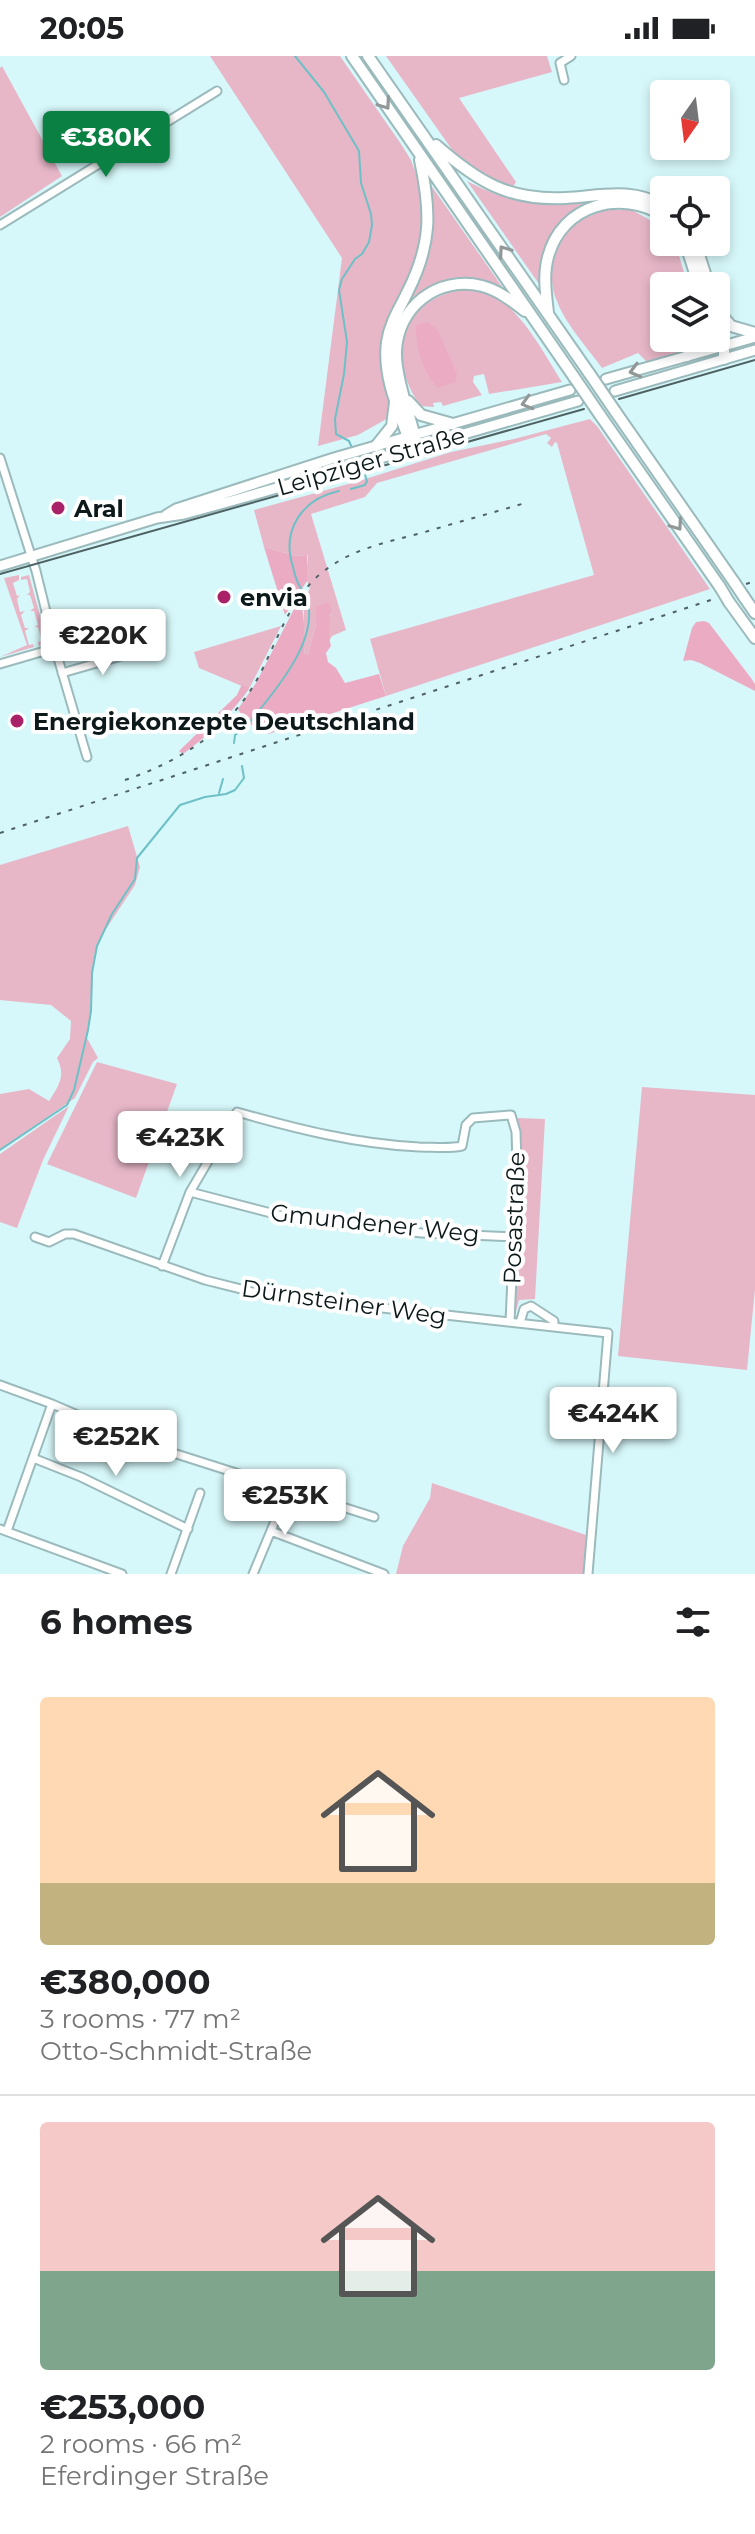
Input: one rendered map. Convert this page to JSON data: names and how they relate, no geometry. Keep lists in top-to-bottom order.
{
  "streets": {
    "main road": ["Leipziger Straße"],
    "street": ["Posastraße", "Gmundener Weg", "Dürnsteiner Weg"]
  },
  "crossings": [
    ["Posastraße", "Gmundener Weg"],
    ["Posastraße", "Dürnsteiner Weg"]
  ],
  "places": ["Aral", "envia", "Energiekonzepte Deutschland"],
  "north": "bottom",
  "page": {
    "status": "20:05",
    "price": [
      "€380K",
      "€220K",
      "€423K",
      "€424K",
      "€252K",
      "€253K"
    ],
    "heading": "6 homes",
    "list": [
      {
        "name": "€380,000",
        "note": "3 rooms · 77 m² · Otto-Schmidt-Straße"
      },
      {
        "name": "€253,000",
        "note": "2 rooms · 66 m² · Eferdinger Straße"
      }
    ]
  }
}
